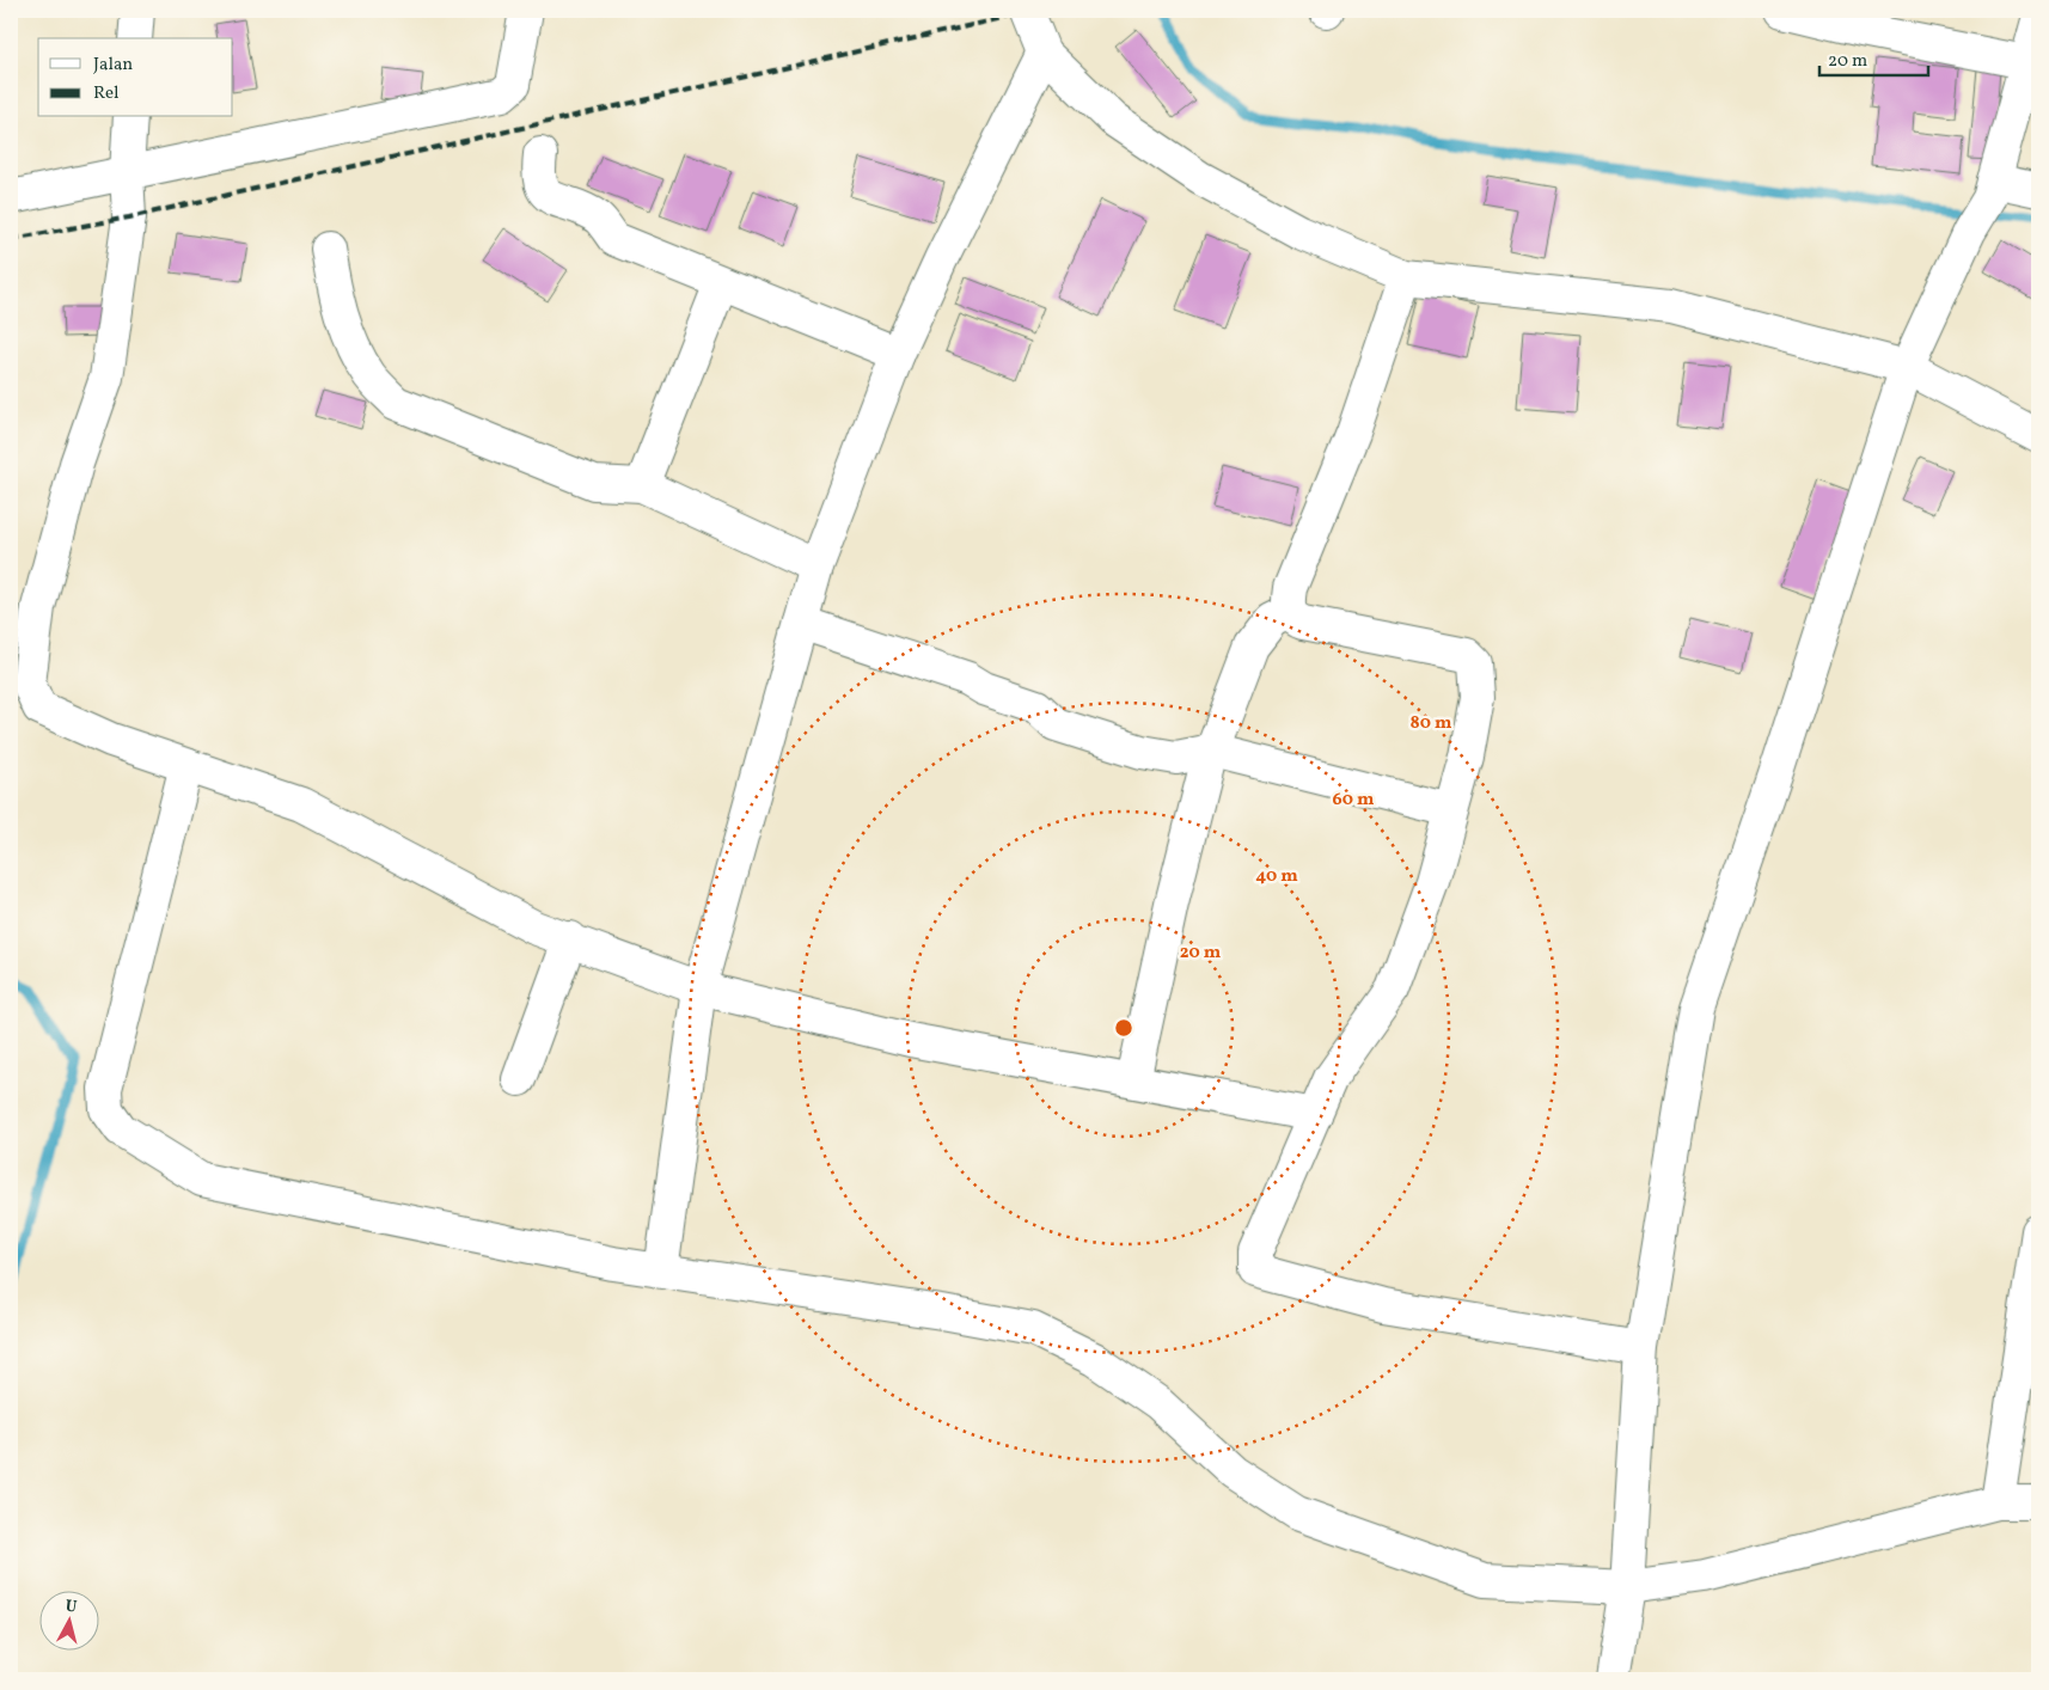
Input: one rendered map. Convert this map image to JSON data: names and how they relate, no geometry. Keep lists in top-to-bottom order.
{
  "legend": ["Jalan", "Rel"],
  "scale_bar": "20 m",
  "north": "top",
  "rings": [
    "80 m",
    "60 m",
    "40 m",
    "20 m"
  ]
}
